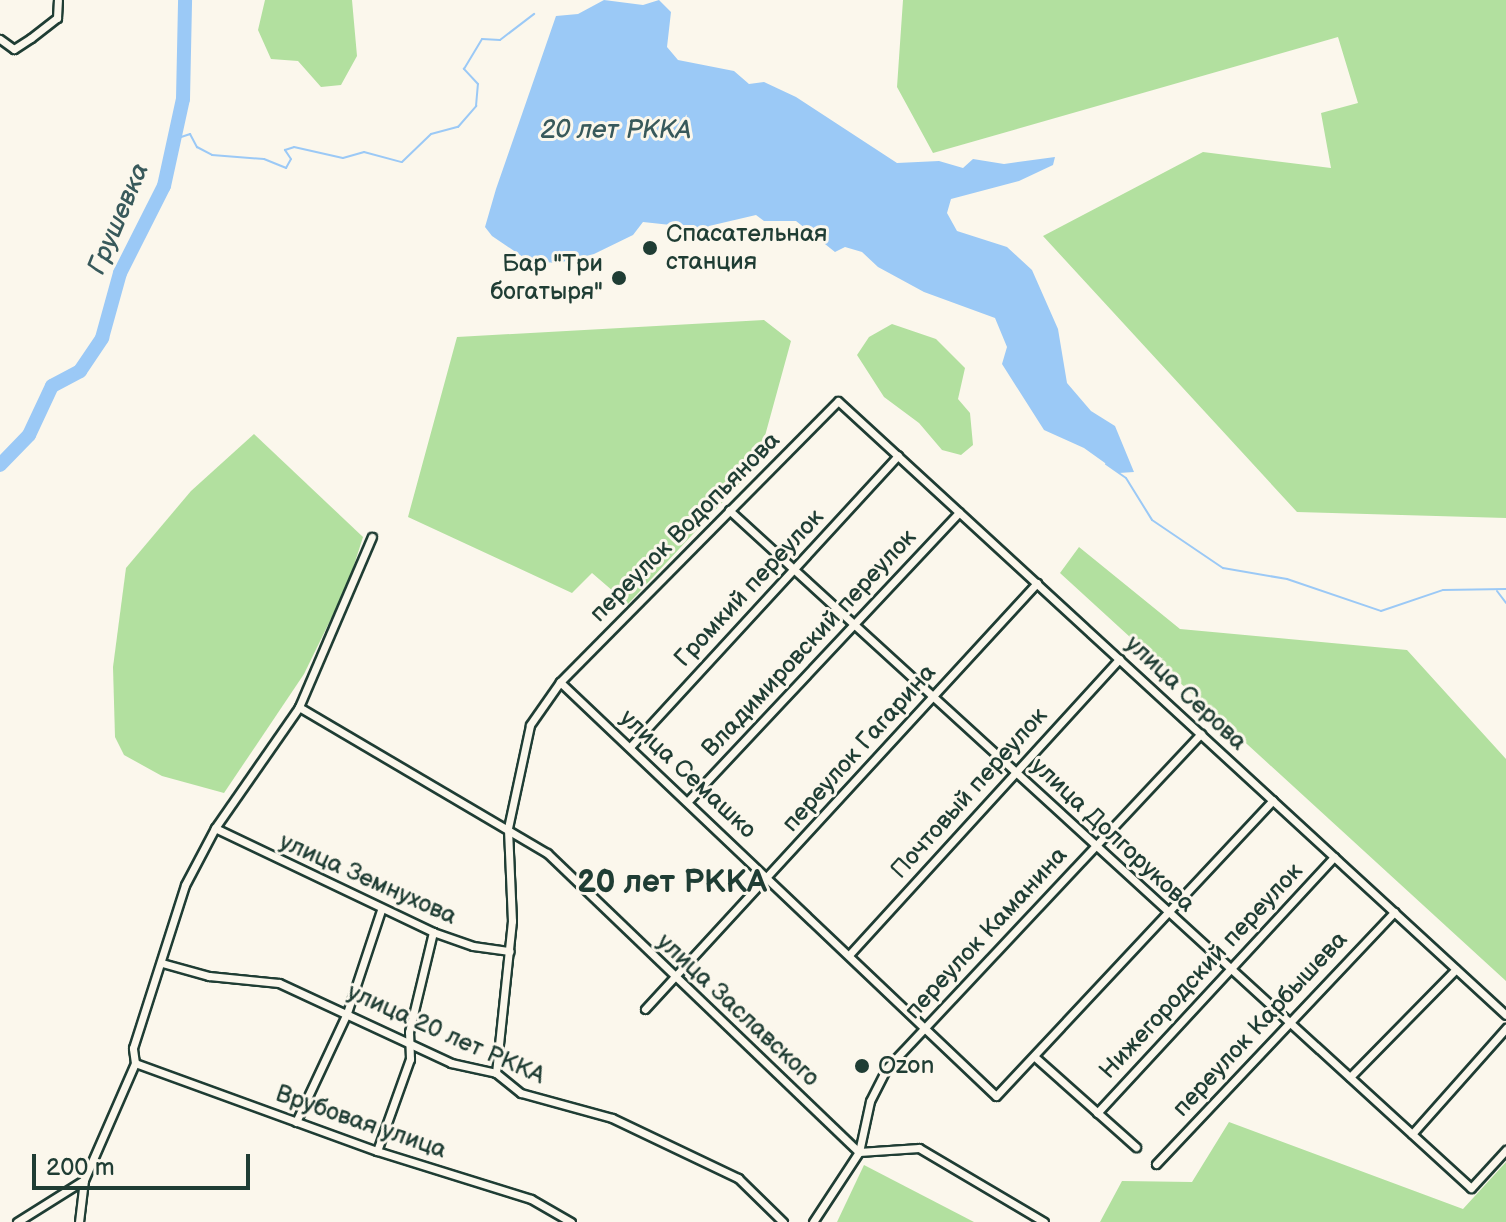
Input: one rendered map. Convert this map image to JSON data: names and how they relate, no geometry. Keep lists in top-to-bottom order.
{
  "streets": {
    "street": [
      "переулок Водопьянова",
      "Громкий переулок",
      "Владимировский переулок",
      "улица Серова",
      "переулок Гагарина",
      "улица Семашко",
      "Почтовый переулок",
      "улица Долгорукова",
      "улица Земнухова",
      "переулок Каманина",
      "Нижегородский переулок",
      "улица Заславского",
      "переулок Карбышева",
      "улица 20 лет РККА",
      "Врубовая улица"
    ]
  },
  "crossings": [
    ["переулок Водопьянова", "улица Серова"],
    ["переулок Водопьянова", "улица Семашко"],
    ["переулок Водопьянова", "улица Долгорукова"],
    ["переулок Водопьянова", "улица Земнухова"],
    ["переулок Водопьянова", "улица Заславского"],
    ["переулок Водопьянова", "улица 20 лет РККА"],
    ["Громкий переулок", "улица Серова"],
    ["Громкий переулок", "улица Семашко"],
    ["Громкий переулок", "улица Долгорукова"],
    ["Владимировский переулок", "улица Серова"],
    ["Владимировский переулок", "улица Семашко"],
    ["Владимировский переулок", "улица Долгорукова"],
    ["улица Серова", "переулок Гагарина"],
    ["улица Серова", "Почтовый переулок"],
    ["улица Серова", "переулок Каманина"],
    ["улица Серова", "Нижегородский переулок"],
    ["улица Серова", "переулок Карбышева"],
    ["переулок Гагарина", "улица Семашко"],
    ["переулок Гагарина", "улица Долгорукова"],
    ["переулок Гагарина", "улица Заславского"],
    ["улица Семашко", "Почтовый переулок"],
    ["улица Семашко", "переулок Каманина"],
    ["Почтовый переулок", "улица Долгорукова"],
    ["улица Долгорукова", "переулок Каманина"],
    ["улица Долгорукова", "Нижегородский переулок"],
    ["улица Долгорукова", "переулок Карбышева"],
    ["переулок Каманина", "улица Заславского"]
  ],
  "districts": ["20 лет РККА"],
  "water": ["20 лет РККА", "Грушевка"],
  "places": ["Спасательная станция", "Бар \"Три богатыря\"", "Ozon"],
  "scale_bar": "200 m"
}
